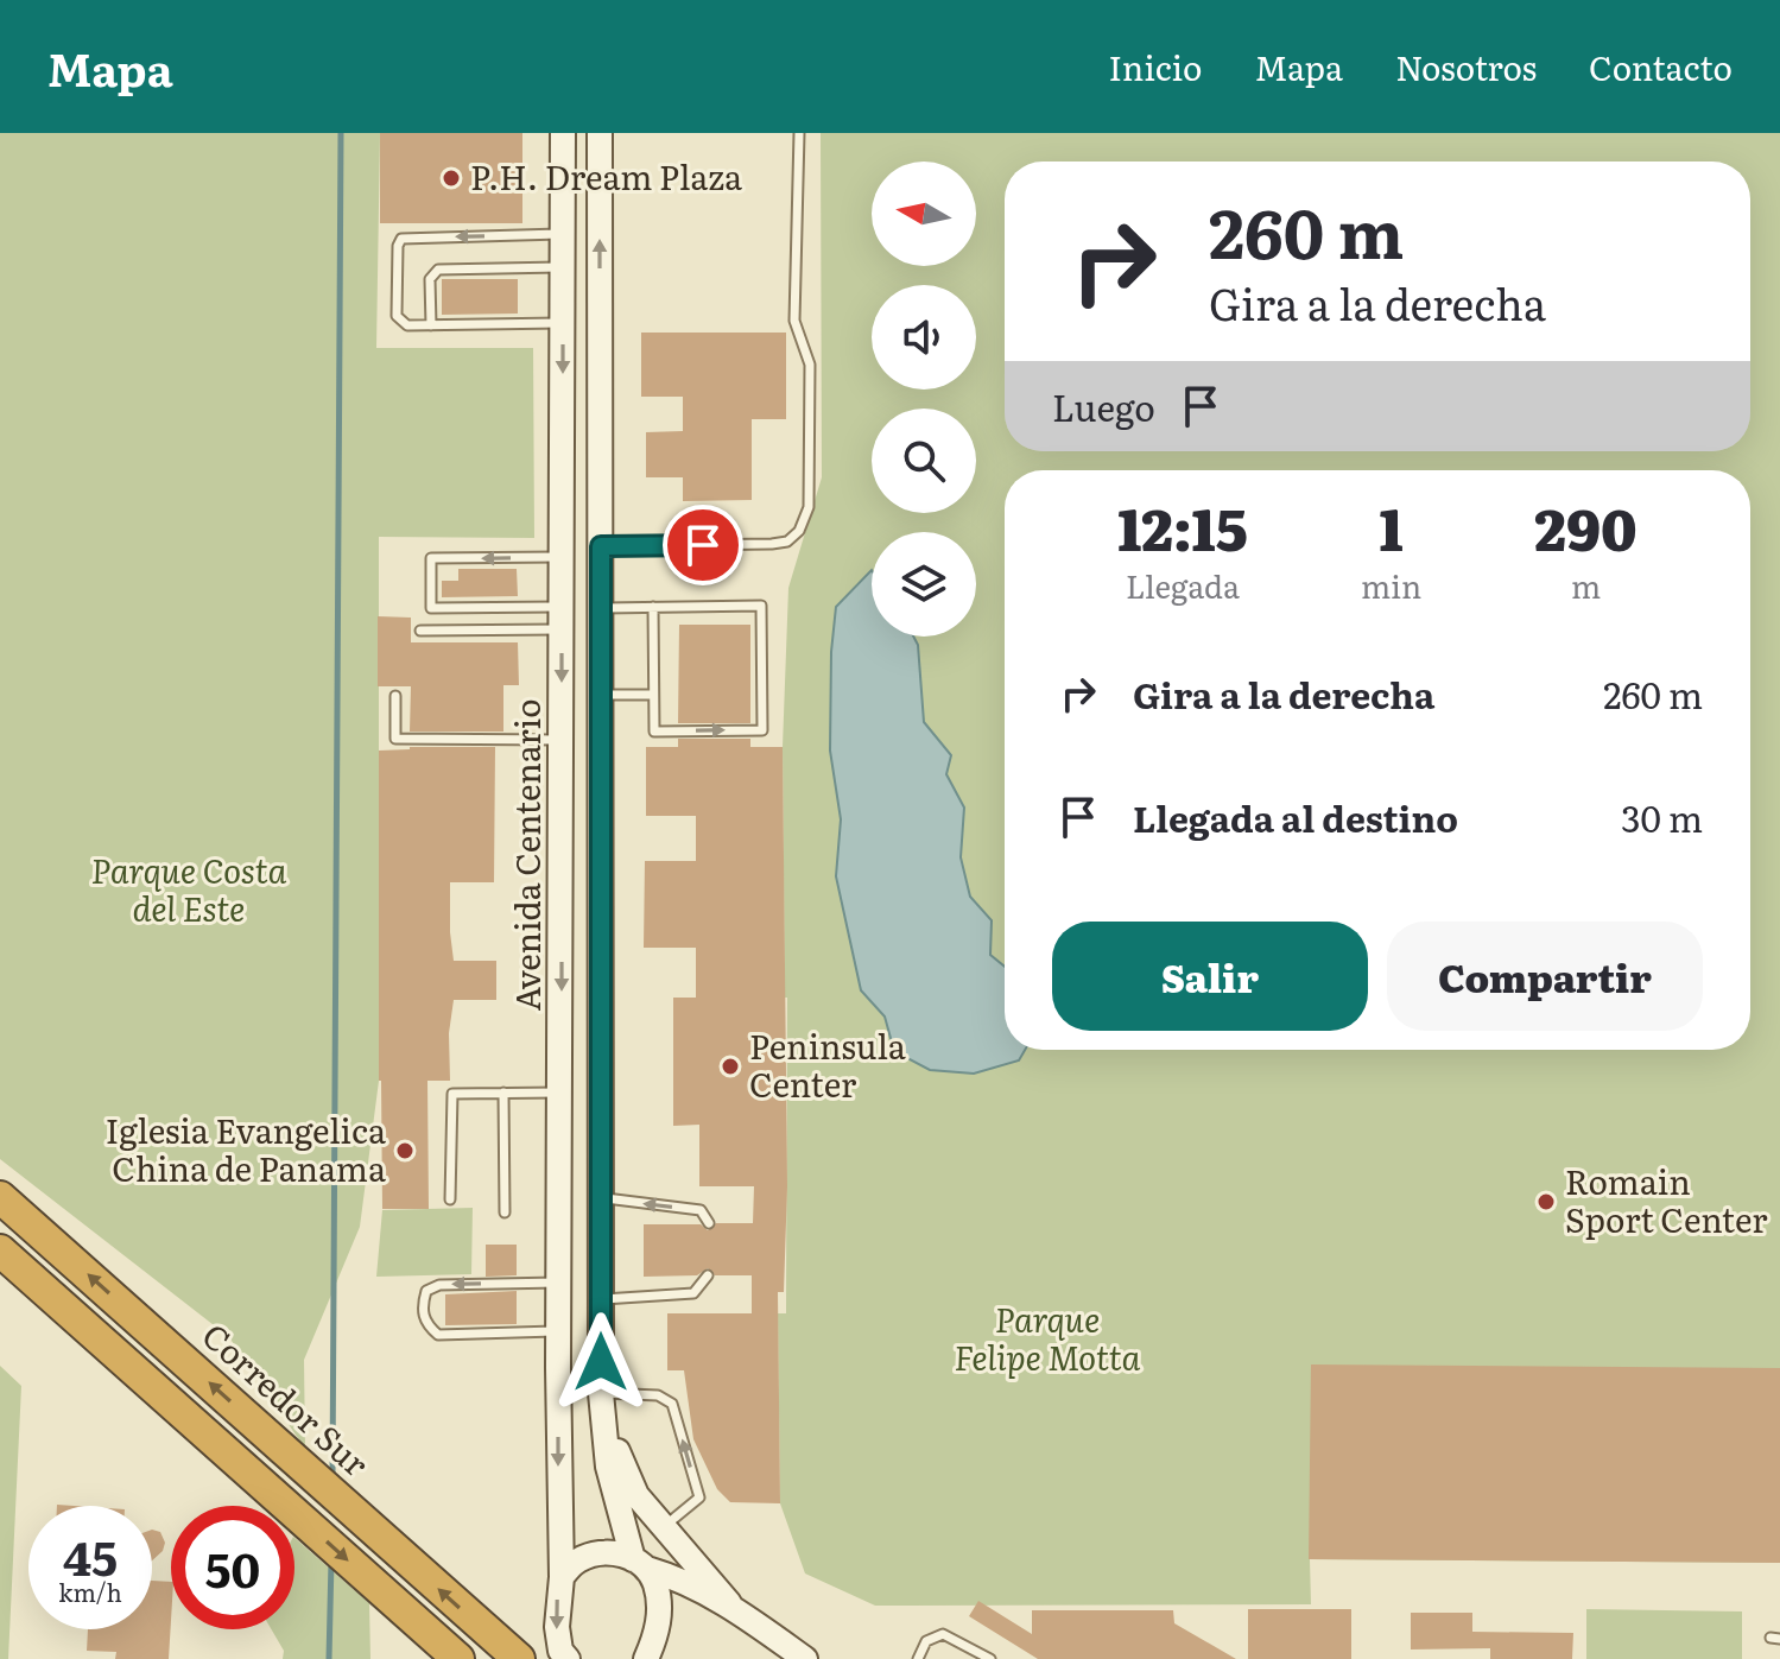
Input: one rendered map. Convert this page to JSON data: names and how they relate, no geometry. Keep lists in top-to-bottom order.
{
  "streets": {
    "highway": ["Corredor Sur"],
    "main road": ["Avenida Centenario"]
  },
  "parks": ["Parque Costa del Este", "Parque Felipe Motta"],
  "places": [
    "P.H. Dream Plaza",
    "Peninsula Center",
    "Iglesia Evangelica China de Panama",
    "Romain Sport Center"
  ],
  "north": "left",
  "page": {
    "header": "Mapa",
    "nav": [
      "Inicio",
      "Mapa",
      "Nosotros",
      "Contacto"
    ],
    "turn": ["260 m", "Gira a la derecha"],
    "then": "Luego",
    "eta": [
      "12:15",
      "Llegada",
      "1",
      "min",
      "290",
      "m"
    ],
    "list": [
      {
        "name": "Gira a la derecha",
        "value": "260 m"
      },
      {
        "name": "Llegada al destino",
        "value": "30 m"
      }
    ],
    "buttons": ["Salir", "Compartir"],
    "speed": "45 km/h",
    "limit": "50"
  }
}
